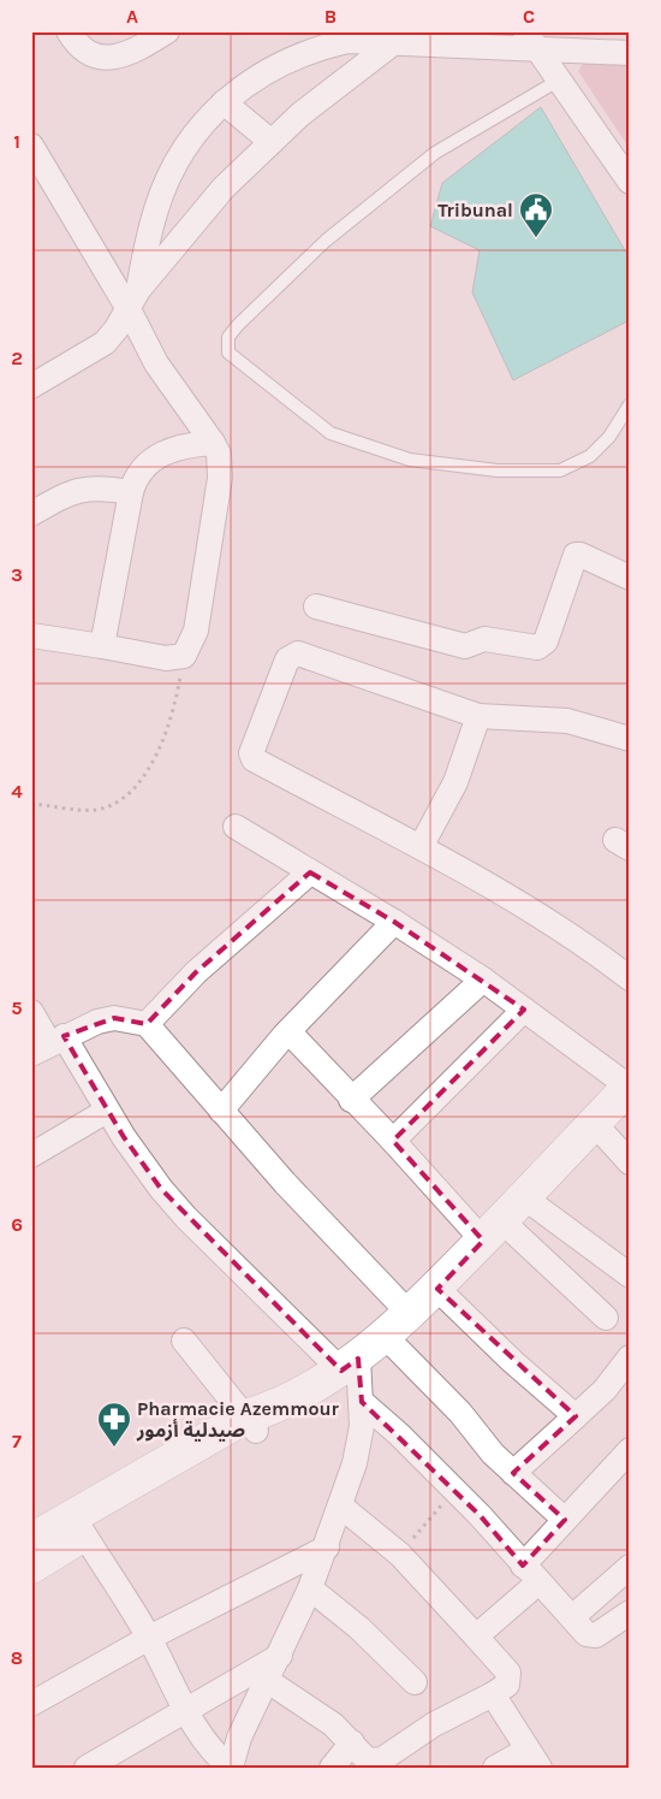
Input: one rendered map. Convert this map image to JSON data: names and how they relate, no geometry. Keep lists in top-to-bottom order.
{
  "places": {
    "public building": ["Tribunal"],
    "pharmacy": ["Pharmacie Azemmour صيدلية أزمور"]
  },
  "grid": {
    "columns": ["A", "B", "C"],
    "rows": [
      "1",
      "2",
      "3",
      "4",
      "5",
      "6",
      "7",
      "8"
    ]
  }
}
